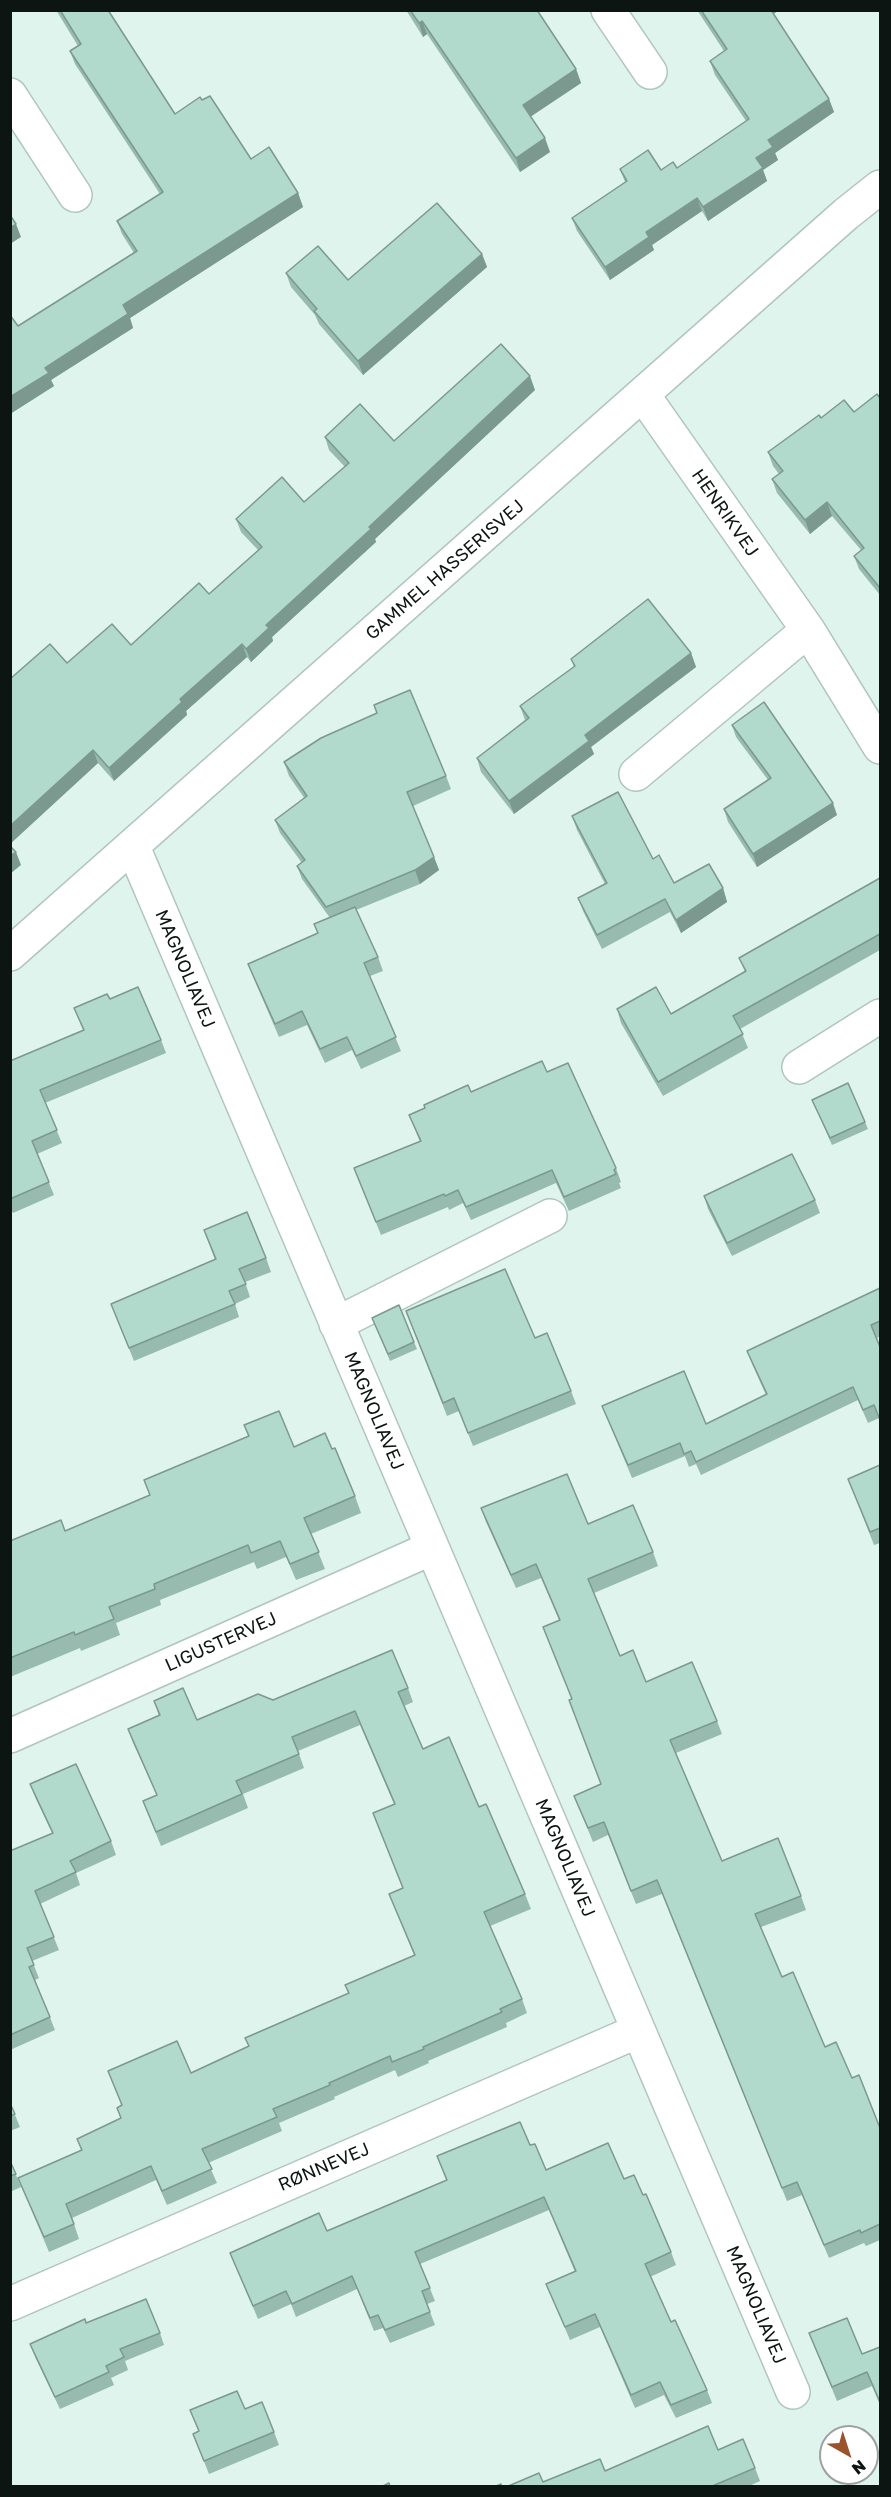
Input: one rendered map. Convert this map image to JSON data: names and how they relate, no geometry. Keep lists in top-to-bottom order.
{
  "streets": {
    "street": [
      "HENRIKVEJ",
      "GAMMEL HASSERISVEJ",
      "MAGNOLIAVEJ",
      "LIGUSTERVEJ",
      "RØNNEVEJ"
    ]
  },
  "crossings": [
    ["HENRIKVEJ", "GAMMEL HASSERISVEJ"],
    ["GAMMEL HASSERISVEJ", "MAGNOLIAVEJ"],
    ["MAGNOLIAVEJ", "LIGUSTERVEJ"],
    ["MAGNOLIAVEJ", "RØNNEVEJ"]
  ],
  "north": "bottom right"
}
